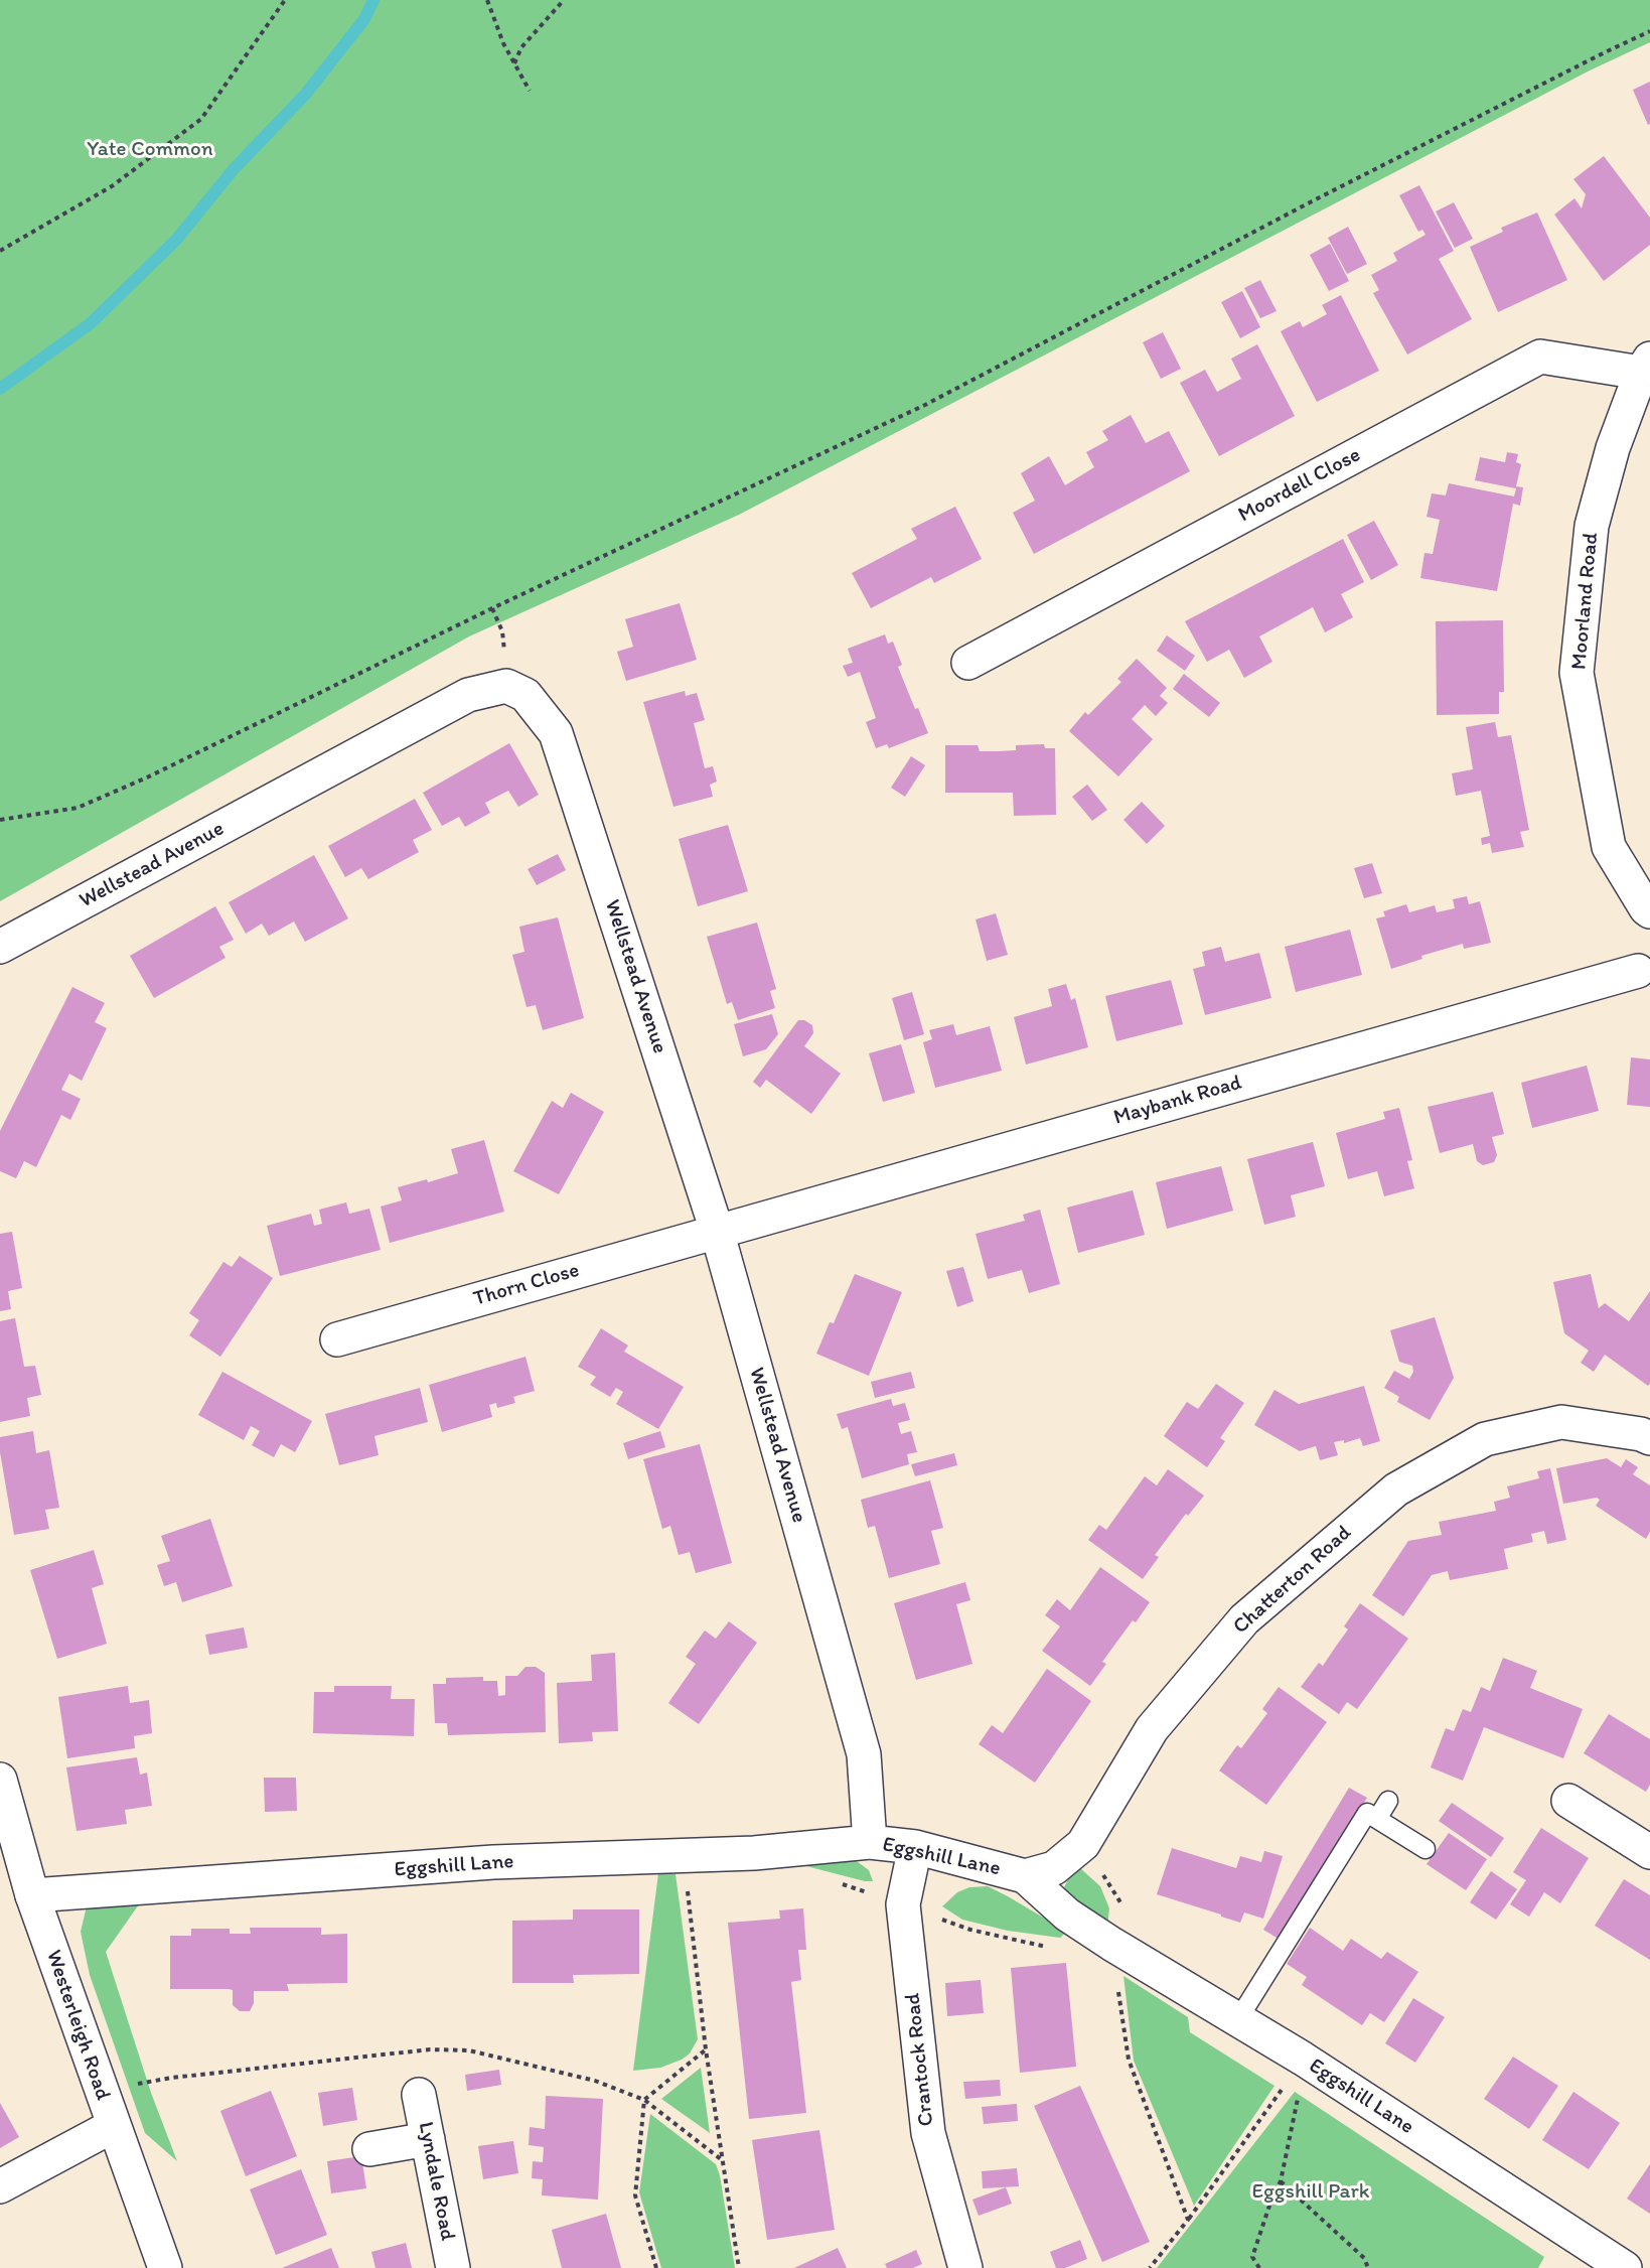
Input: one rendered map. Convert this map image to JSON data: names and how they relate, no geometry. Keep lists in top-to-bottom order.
{
  "streets": {
    "street": [
      "Moordell Close",
      "Moorland Road",
      "Wellstead Avenue",
      "Maybank Road",
      "Thorn Close",
      "Chatterton Road",
      "Eggshill Lane",
      "Westerleigh Road",
      "Crantock Road",
      "Lyndale Road"
    ]
  },
  "crossings": [
    ["Moordell Close", "Moorland Road"],
    ["Wellstead Avenue", "Maybank Road"],
    ["Wellstead Avenue", "Thorn Close"],
    ["Wellstead Avenue", "Eggshill Lane"],
    ["Maybank Road", "Thorn Close"],
    ["Chatterton Road", "Eggshill Lane"],
    ["Eggshill Lane", "Westerleigh Road"],
    ["Eggshill Lane", "Crantock Road"]
  ],
  "parks": ["Yate Common", "Eggshill Park"]
}
